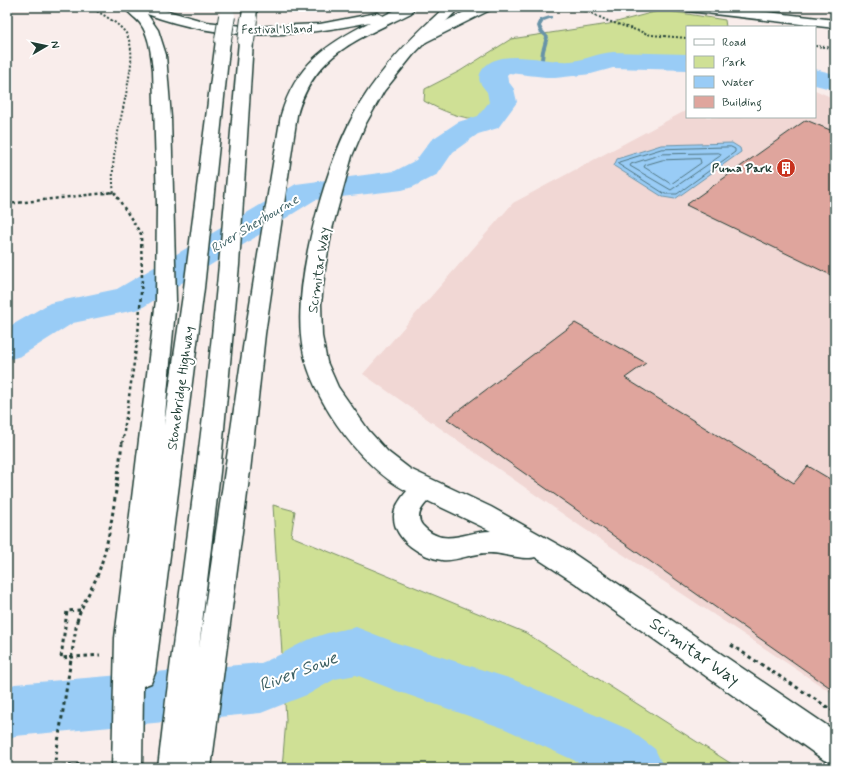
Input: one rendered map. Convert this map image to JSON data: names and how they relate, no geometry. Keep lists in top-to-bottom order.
{
  "streets": {
    "main road": ["Festival Island", "Scimitar Way", "Stonebridge Highway"]
  },
  "water": ["River Sherbourne", "River Sowe"],
  "places": {
    "building": ["Puma Park"]
  },
  "legend": [
    "Road",
    "Park",
    "Water",
    "Building"
  ],
  "north": "right"
}
